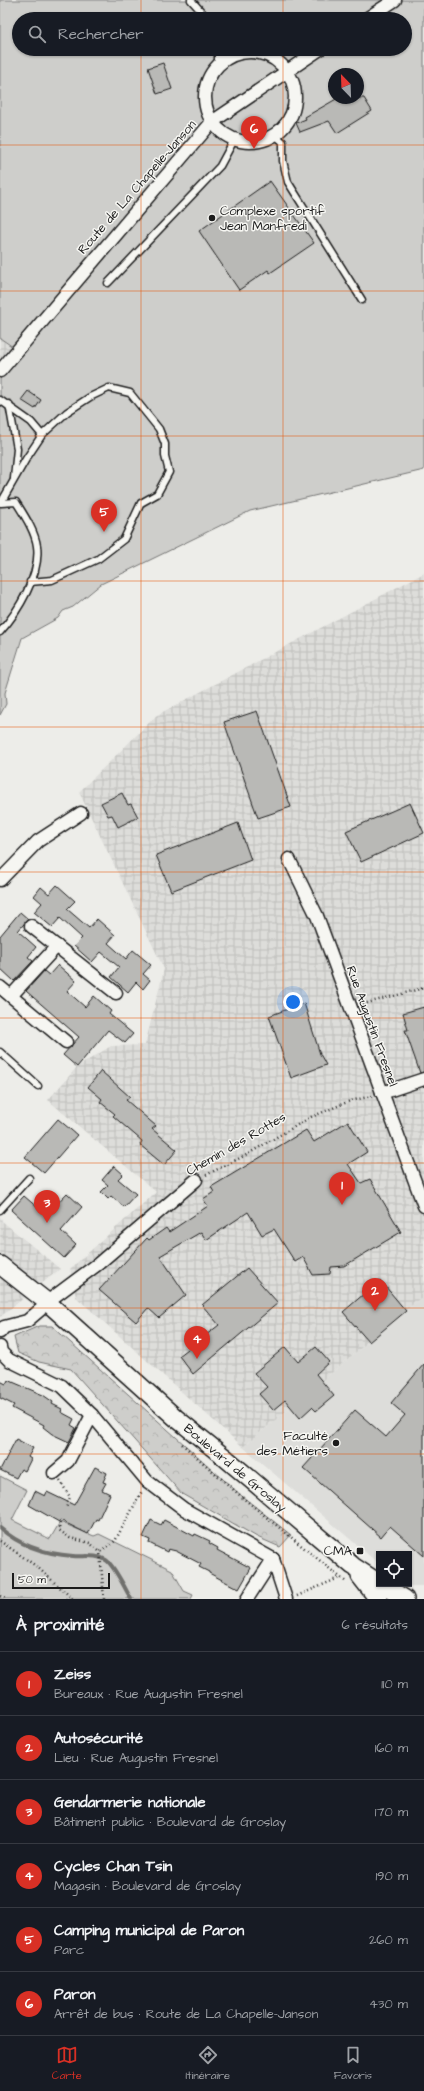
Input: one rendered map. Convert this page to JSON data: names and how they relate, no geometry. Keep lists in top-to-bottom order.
{
  "streets": {
    "main road": ["Boulevard de Groslay"],
    "street": ["Route de La Chapelle-Janson", "Rue Augustin Fresnel", "Chemin des Rottes"]
  },
  "crossings": [
    ["Rue Augustin Fresnel", "Chemin des Rottes"],
    ["Chemin des Rottes", "Boulevard de Groslay"]
  ],
  "places": {
    "other": ["Complexe sportif Jean Manfredi", "Faculté des Métiers"],
    "transit": ["CMA"]
  },
  "scale_bar": "50 m",
  "north": "top left",
  "page": {
    "search": "Rechercher",
    "pins": [
      "6",
      "5",
      "1",
      "3",
      "2",
      "4"
    ],
    "scale": "50 m",
    "heading": ["À proximité", "6 résultats"],
    "list": [
      {
        "mark": "1",
        "name": "Zeiss",
        "note": "Bureaux · Rue Augustin Fresnel",
        "value": "110 m"
      },
      {
        "mark": "2",
        "name": "Autosécurité",
        "note": "Lieu · Rue Augustin Fresnel",
        "value": "160 m"
      },
      {
        "mark": "3",
        "name": "Gendarmerie nationale",
        "note": "Bâtiment public · Boulevard de Groslay",
        "value": "170 m"
      },
      {
        "mark": "4",
        "name": "Cycles Chan Tsin",
        "note": "Magasin · Boulevard de Groslay",
        "value": "190 m"
      },
      {
        "mark": "5",
        "name": "Camping municipal de Paron",
        "note": "Parc",
        "value": "260 m"
      },
      {
        "mark": "6",
        "name": "Paron",
        "note": "Arrêt de bus · Route de La Chapelle-Janson",
        "value": "430 m"
      }
    ],
    "nav": ["Carte", "Itinéraire", "Favoris"]
  }
}
